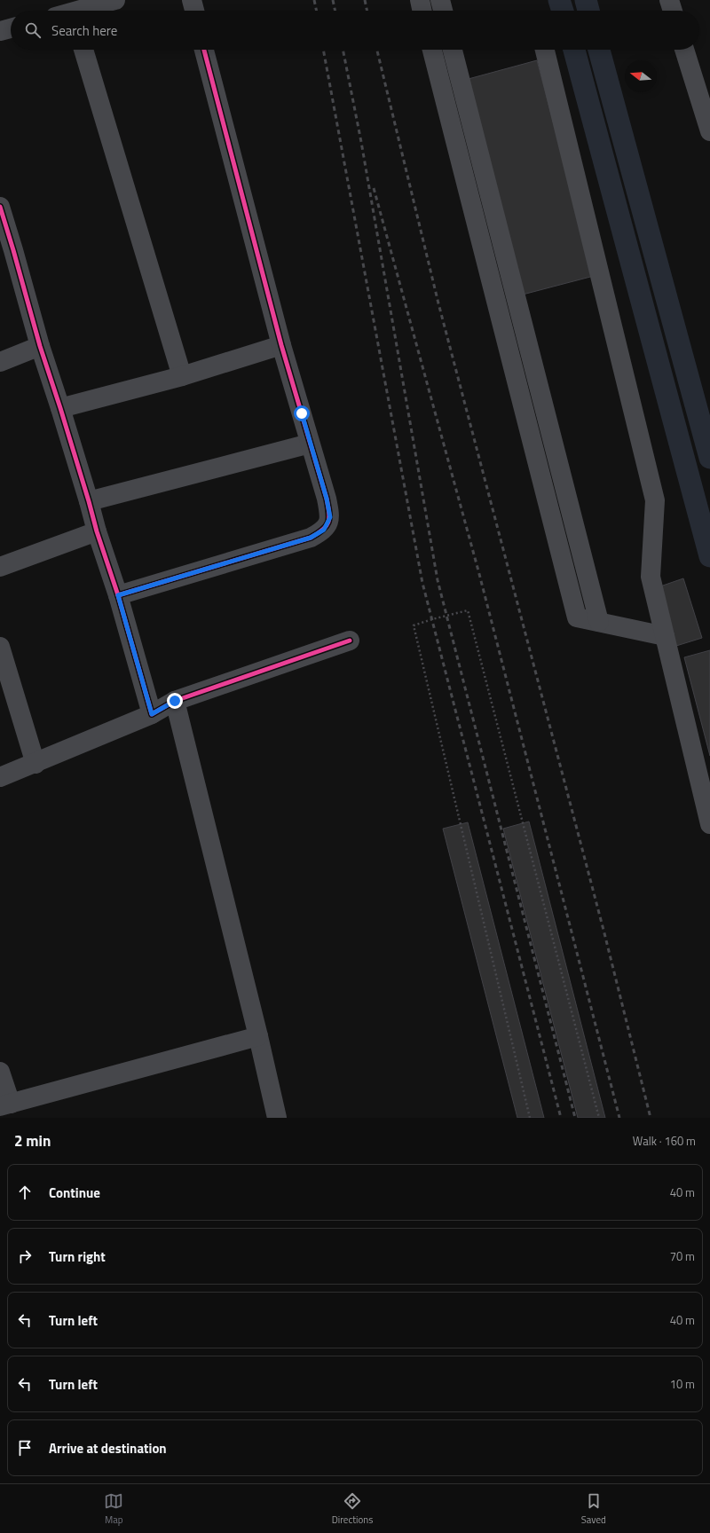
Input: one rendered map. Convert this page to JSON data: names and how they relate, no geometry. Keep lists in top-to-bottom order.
{
  "north": "left",
  "page": {
    "search": "Search here",
    "heading": ["2 min", "Walk · 160 m"],
    "list": [
      ["Continue", "40 m"],
      ["Turn right", "70 m"],
      ["Turn left", "40 m"],
      ["Turn left", "10 m"],
      "Arrive at destination"
    ],
    "nav": ["Map", "Directions", "Saved"]
  }
}
